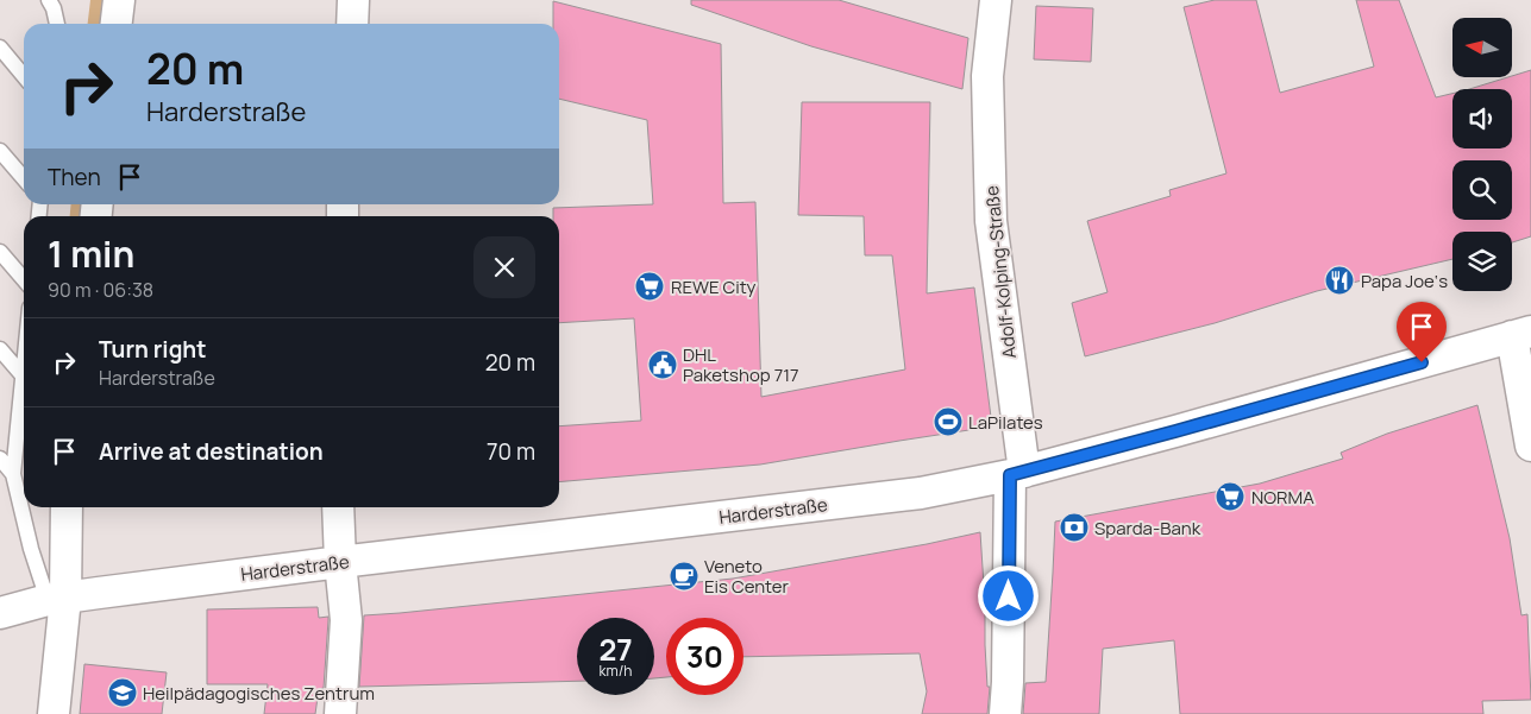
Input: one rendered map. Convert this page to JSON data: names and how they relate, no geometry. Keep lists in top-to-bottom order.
{
  "streets": {
    "street": ["Adolf-Kolping-Straße", "Harderstraße"]
  },
  "crossings": [
    ["Adolf-Kolping-Straße", "Harderstraße"]
  ],
  "places": {
    "restaurant": ["Papa Joe‘s"],
    "supermarket": ["REWE City", "NORMA"],
    "public building": ["DHL Paketshop 717"],
    "sports": ["LaPilates"],
    "bank": ["Sparda-Bank"],
    "cafe": ["Veneto Eis Center"],
    "school or university": ["Heilpädagogisches Zentrum"]
  },
  "north": "left",
  "page": {
    "turn": ["20 m", "Harderstraße"],
    "then": "Then",
    "heading": ["1 min", "90 m · 06:38"],
    "list": [
      {
        "name": "Turn right",
        "note": "Harderstraße",
        "value": "20 m"
      },
      {
        "name": "Arrive at destination",
        "value": "70 m"
      }
    ],
    "speed": "27 km/h",
    "limit": "30"
  }
}
